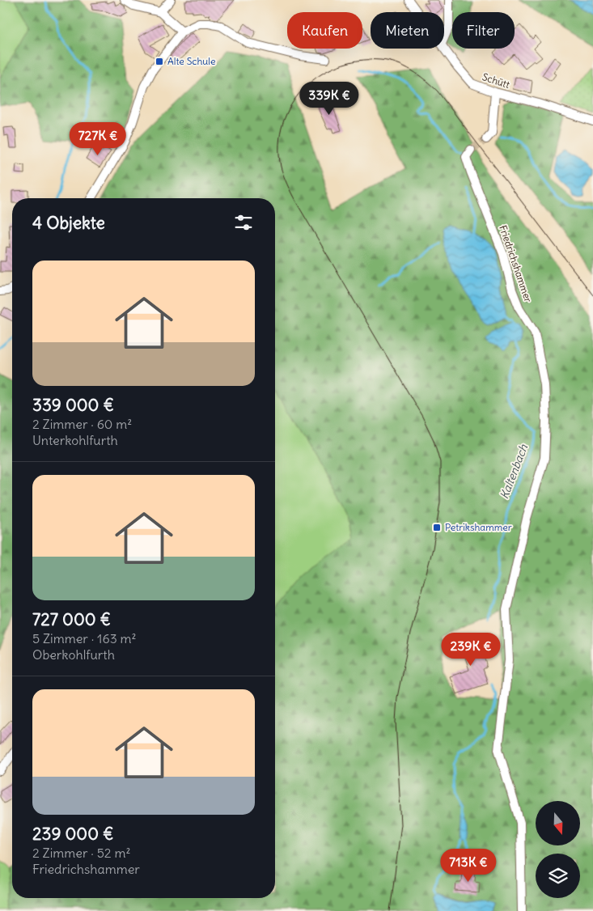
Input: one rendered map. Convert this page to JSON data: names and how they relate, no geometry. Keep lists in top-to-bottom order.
{
  "streets": {
    "street": ["Schütt", "Friedrichshammer"]
  },
  "water": ["Kaltenbach"],
  "places": {
    "transit": ["Alte Schule", "Petrikshammer"]
  },
  "north": "bottom",
  "page": {
    "chip": ["Kaufen", "Mieten", "Filter"],
    "price": [
      "339K €",
      "727K €",
      "239K €",
      "713K €"
    ],
    "heading": "4 Objekte",
    "list": [
      {
        "name": "339 000 €",
        "note": "2 Zimmer · 60 m² · Unterkohlfurth"
      },
      {
        "name": "727 000 €",
        "note": "5 Zimmer · 163 m² · Oberkohlfurth"
      },
      {
        "name": "239 000 €",
        "note": "2 Zimmer · 52 m² · Friedrichshammer"
      }
    ]
  }
}
